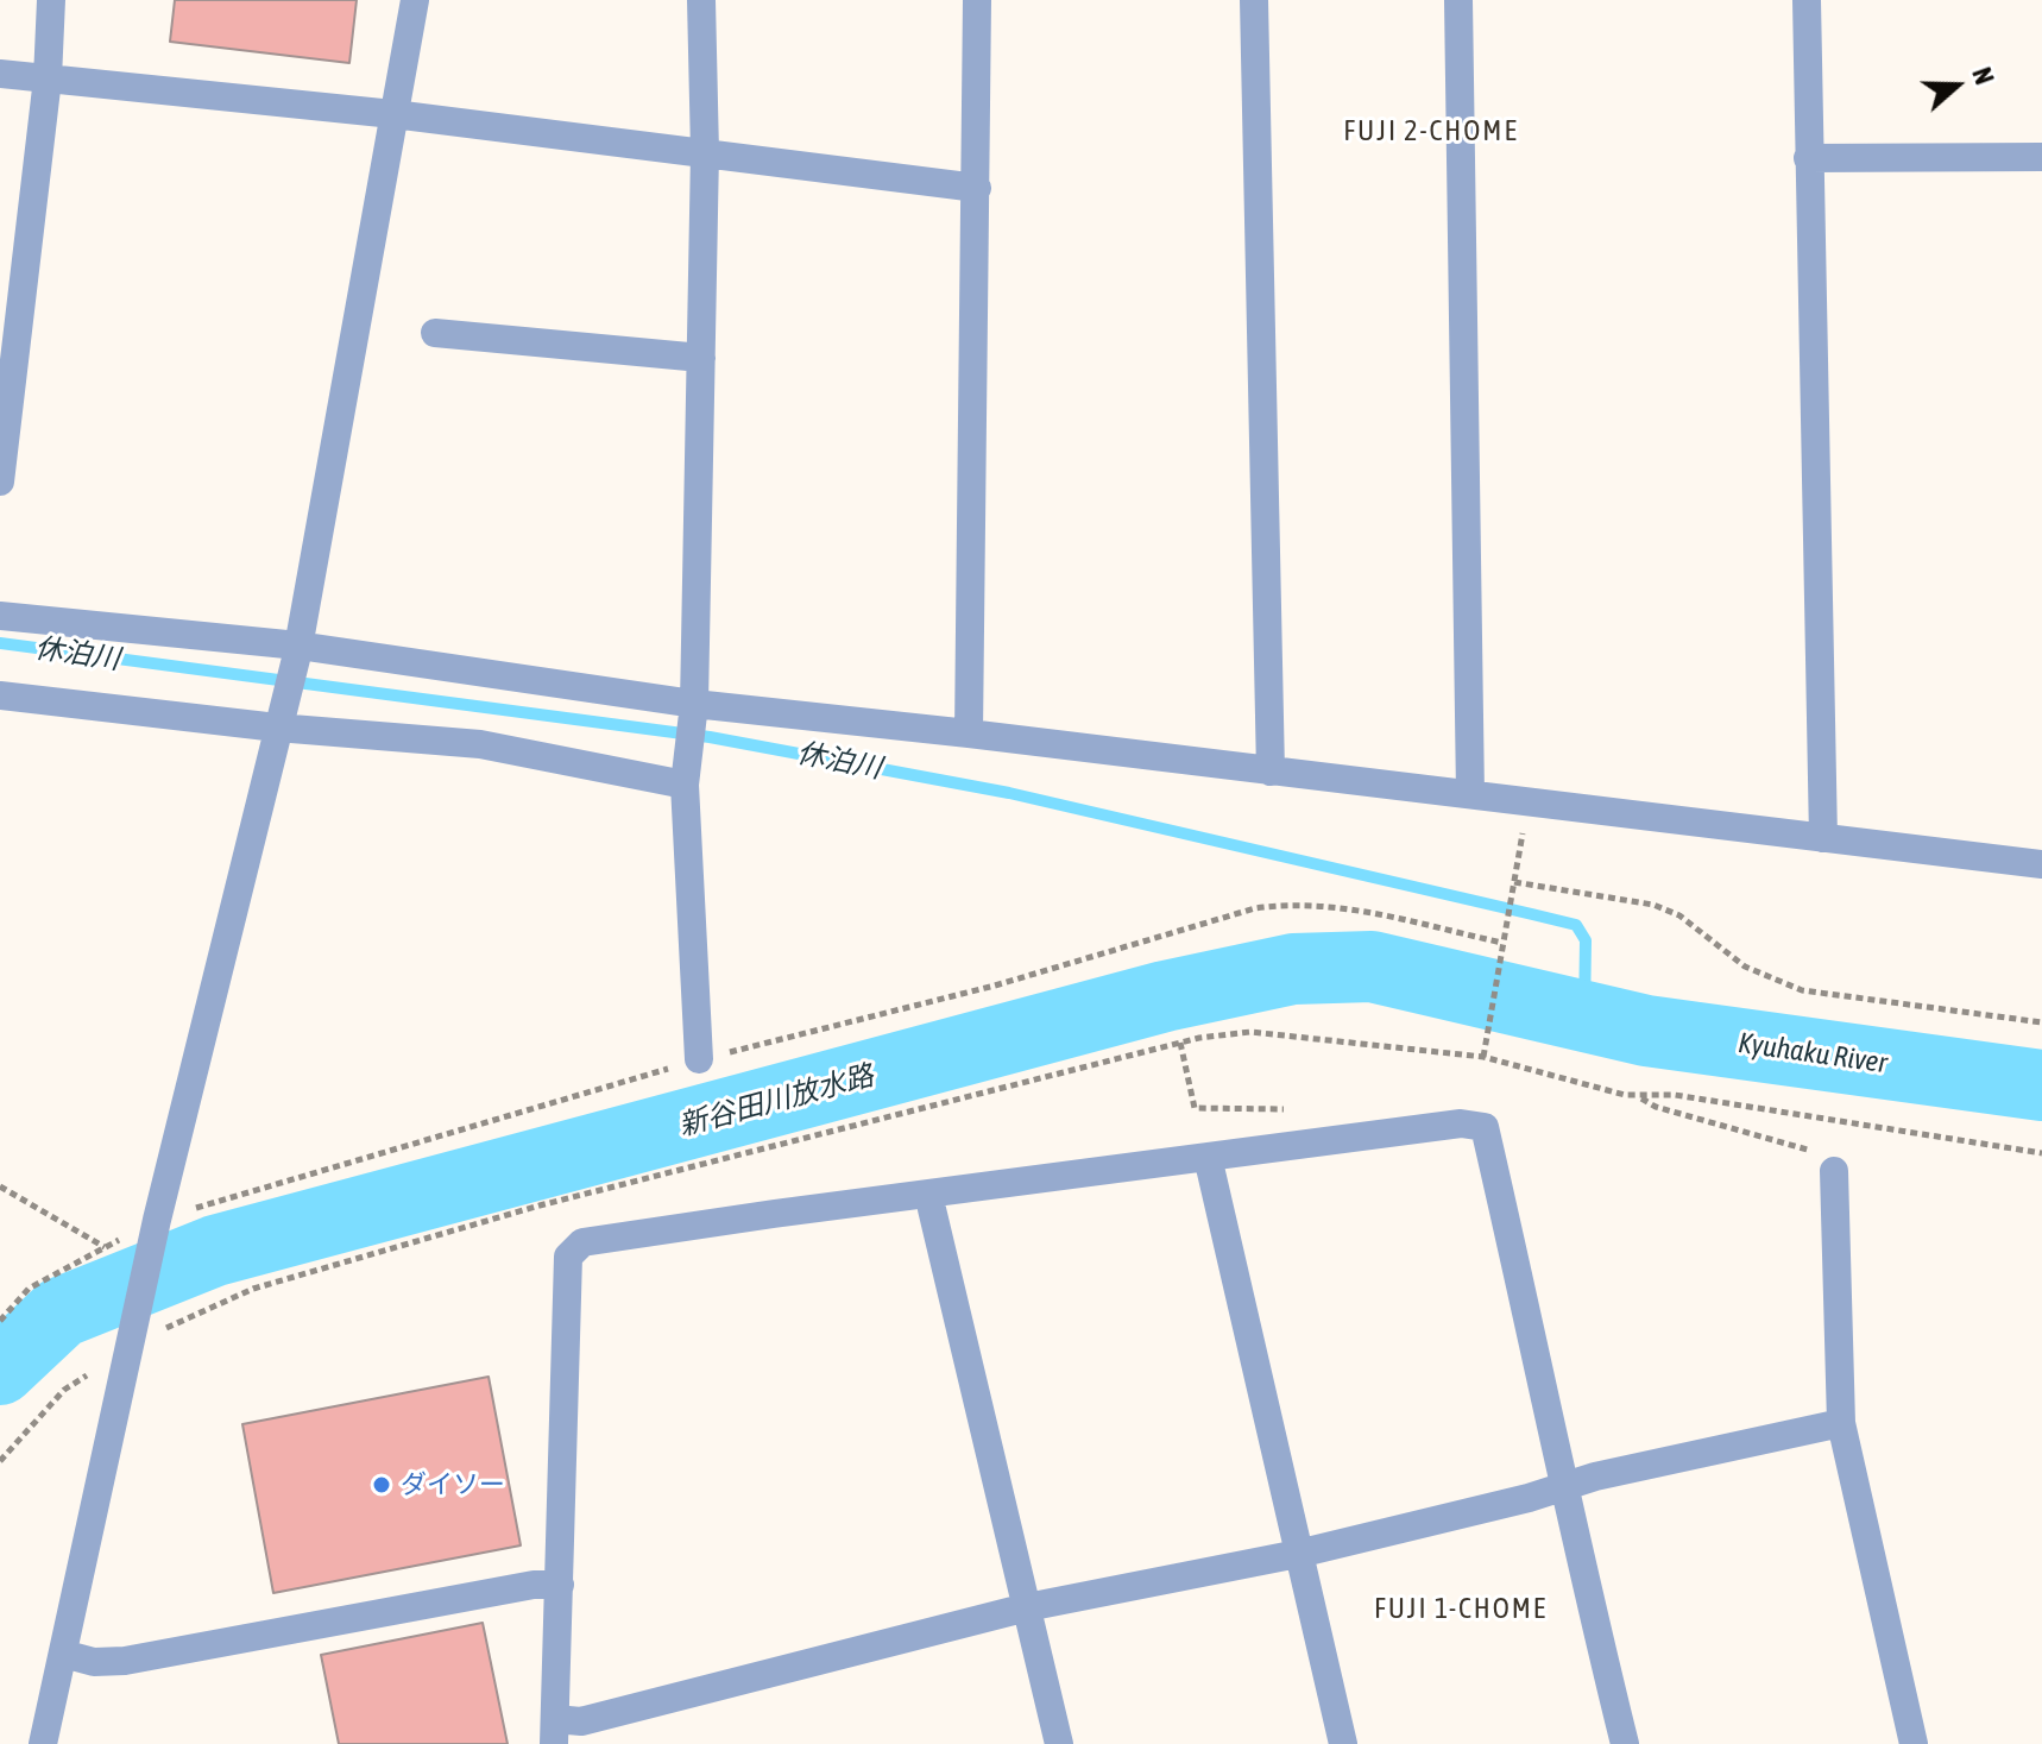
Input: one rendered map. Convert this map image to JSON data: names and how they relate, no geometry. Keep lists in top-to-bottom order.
{
  "districts": ["FUJI 2-CHOME", "FUJI 1-CHOME"],
  "water": ["休泊川", "Kyuhaku River", "新谷田川放水路"],
  "places": ["ダイソー"],
  "north": "right"
}
